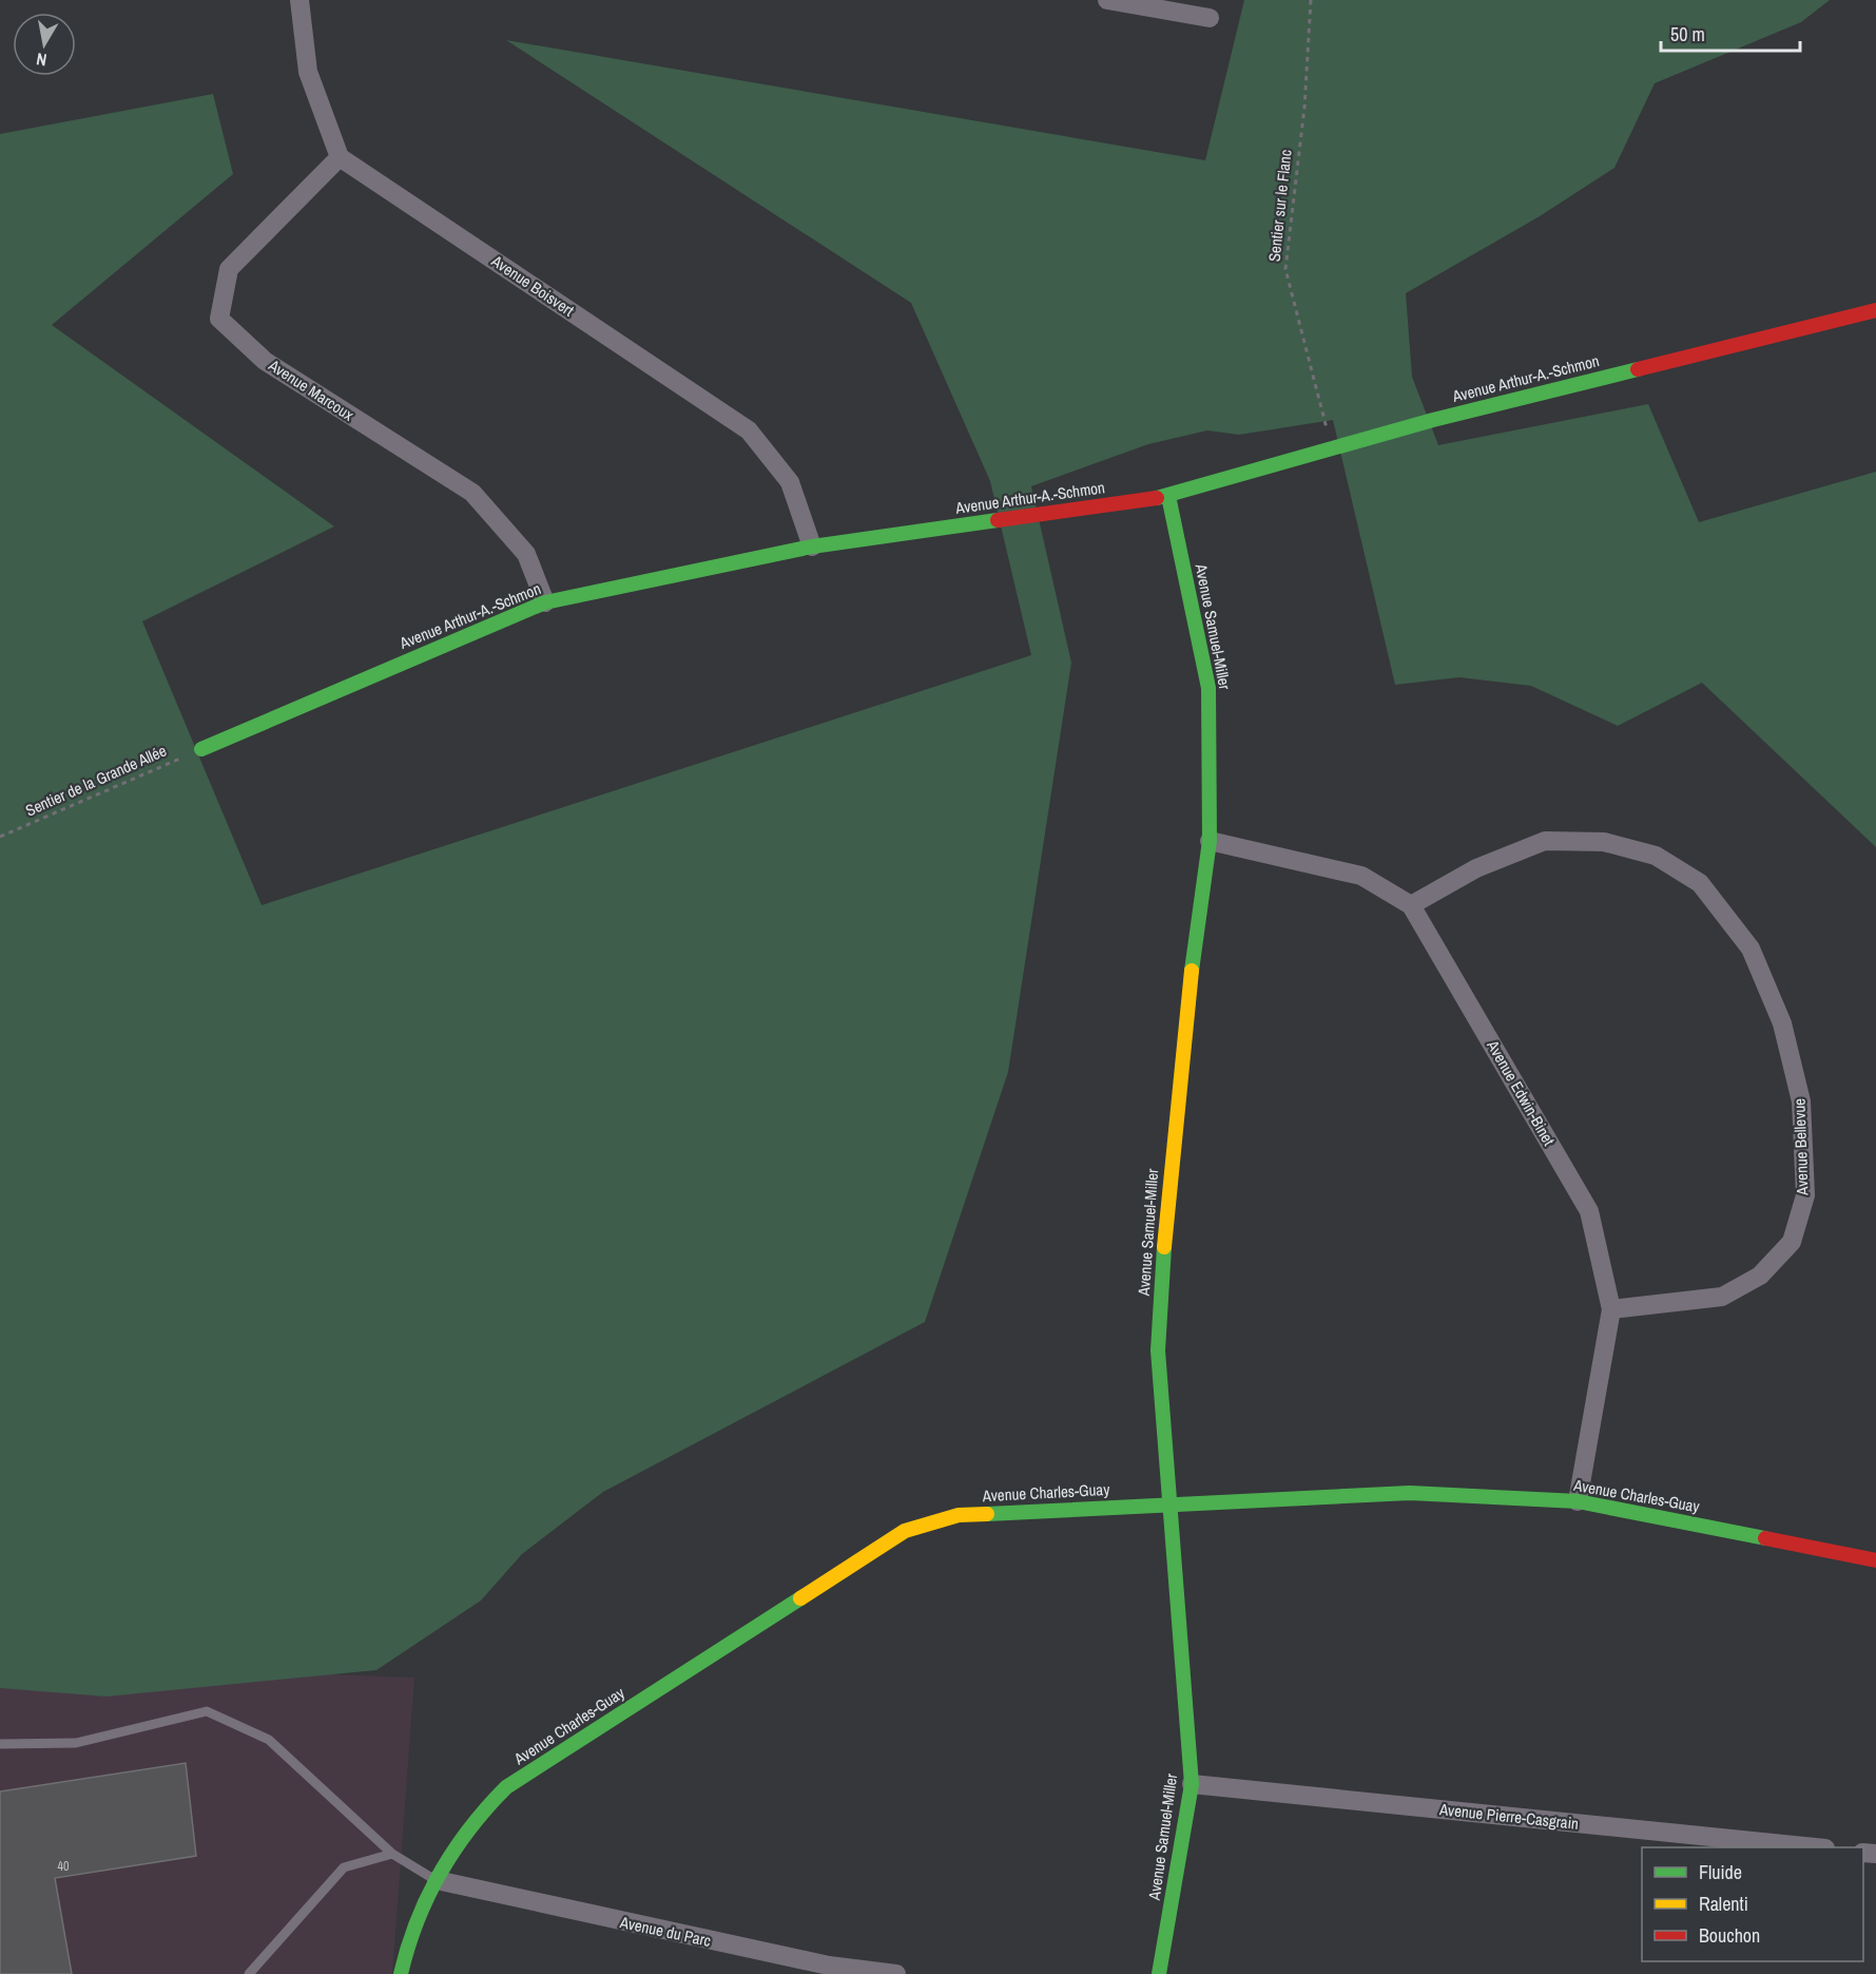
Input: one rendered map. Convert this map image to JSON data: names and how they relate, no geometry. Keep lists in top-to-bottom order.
{
  "streets": {
    "street": [
      "Avenue Boisvert",
      "Avenue Arthur-A.-Schmon",
      "Avenue Marcoux",
      "Avenue Samuel-Miller",
      "Avenue Edwin-Binet",
      "Avenue Bellevue",
      "Avenue Charles-Guay",
      "Avenue Pierre-Casgrain",
      "Avenue du Parc"
    ],
    "path": ["Sentier sur le Flanc", "Sentier de la Grande Allée"]
  },
  "crossings": [
    ["Sentier sur le Flanc", "Avenue Arthur-A.-Schmon"],
    ["Avenue Boisvert", "Avenue Arthur-A.-Schmon"],
    ["Avenue Boisvert", "Avenue Marcoux"],
    ["Avenue Arthur-A.-Schmon", "Avenue Marcoux"],
    ["Avenue Arthur-A.-Schmon", "Avenue Samuel-Miller"],
    ["Avenue Arthur-A.-Schmon", "Sentier de la Grande Allée"],
    ["Avenue Samuel-Miller", "Avenue Edwin-Binet"],
    ["Avenue Samuel-Miller", "Avenue Charles-Guay"],
    ["Avenue Samuel-Miller", "Avenue Pierre-Casgrain"],
    ["Avenue Edwin-Binet", "Avenue Bellevue"],
    ["Avenue Edwin-Binet", "Avenue Charles-Guay"],
    ["Avenue Charles-Guay", "Avenue du Parc"]
  ],
  "house_numbers": ["40"],
  "legend": ["Fluide", "Ralenti", "Bouchon"],
  "scale_bar": "50 m",
  "north": "bottom"
}
